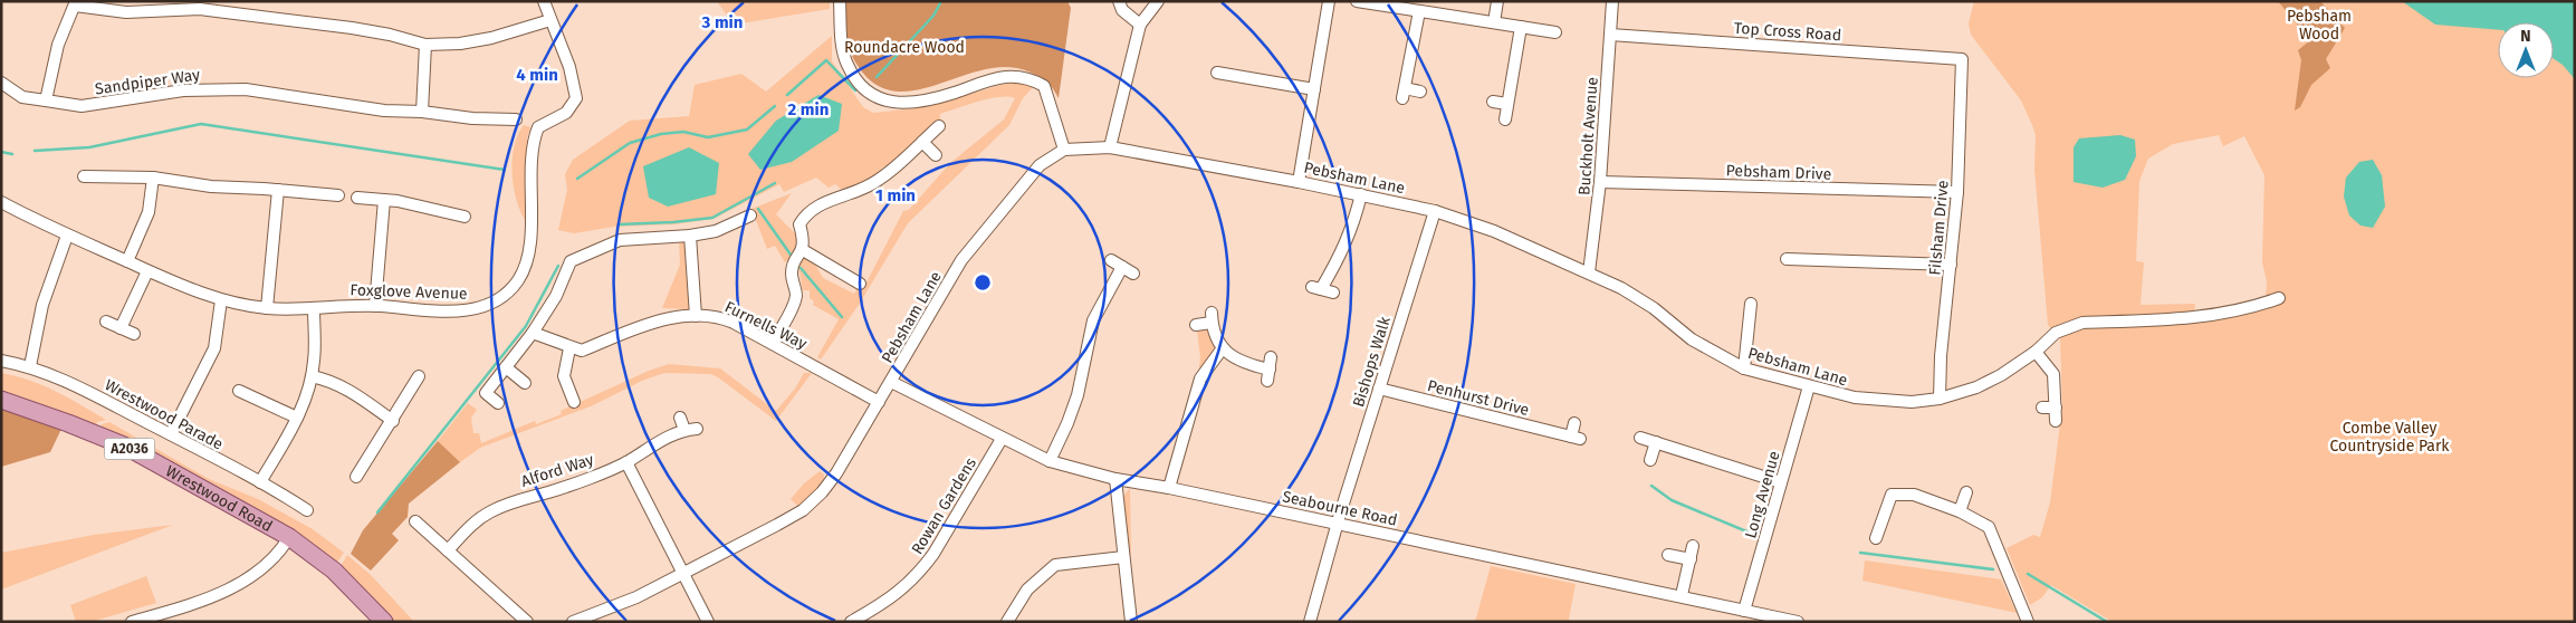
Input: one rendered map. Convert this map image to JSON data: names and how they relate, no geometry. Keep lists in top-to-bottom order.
{
  "streets": {
    "main road": ["A2036", "Wrestwood Road"],
    "street": [
      "Top Cross Road",
      "Sandpiper Way",
      "Buckholt Avenue",
      "Pebsham Drive",
      "Pebsham Lane",
      "Filsham Drive",
      "Foxglove Avenue",
      "Furnells Way",
      "Bishops Walk",
      "Penhurst Drive",
      "Wrestwood Parade",
      "Alford Way",
      "Long Avenue",
      "Rowan Gardens",
      "Seabourne Road"
    ]
  },
  "crossings": [
    ["Top Cross Road", "Buckholt Avenue"],
    ["Top Cross Road", "Filsham Drive"],
    ["Buckholt Avenue", "Pebsham Drive"],
    ["Buckholt Avenue", "Pebsham Lane"],
    ["Pebsham Drive", "Filsham Drive"],
    ["Pebsham Lane", "Filsham Drive"],
    ["Pebsham Lane", "Furnells Way"],
    ["Pebsham Lane", "Bishops Walk"],
    ["Pebsham Lane", "Long Avenue"],
    ["Pebsham Lane", "Seabourne Road"],
    ["Bishops Walk", "Penhurst Drive"],
    ["Bishops Walk", "Seabourne Road"],
    ["Long Avenue", "Seabourne Road"],
    ["Rowan Gardens", "Seabourne Road"]
  ],
  "parks": ["Pebsham Wood", "Roundacre Wood", "Combe Valley Countryside Park"],
  "north": "top",
  "rings": [
    "3 min",
    "4 min",
    "2 min",
    "1 min"
  ]
}
